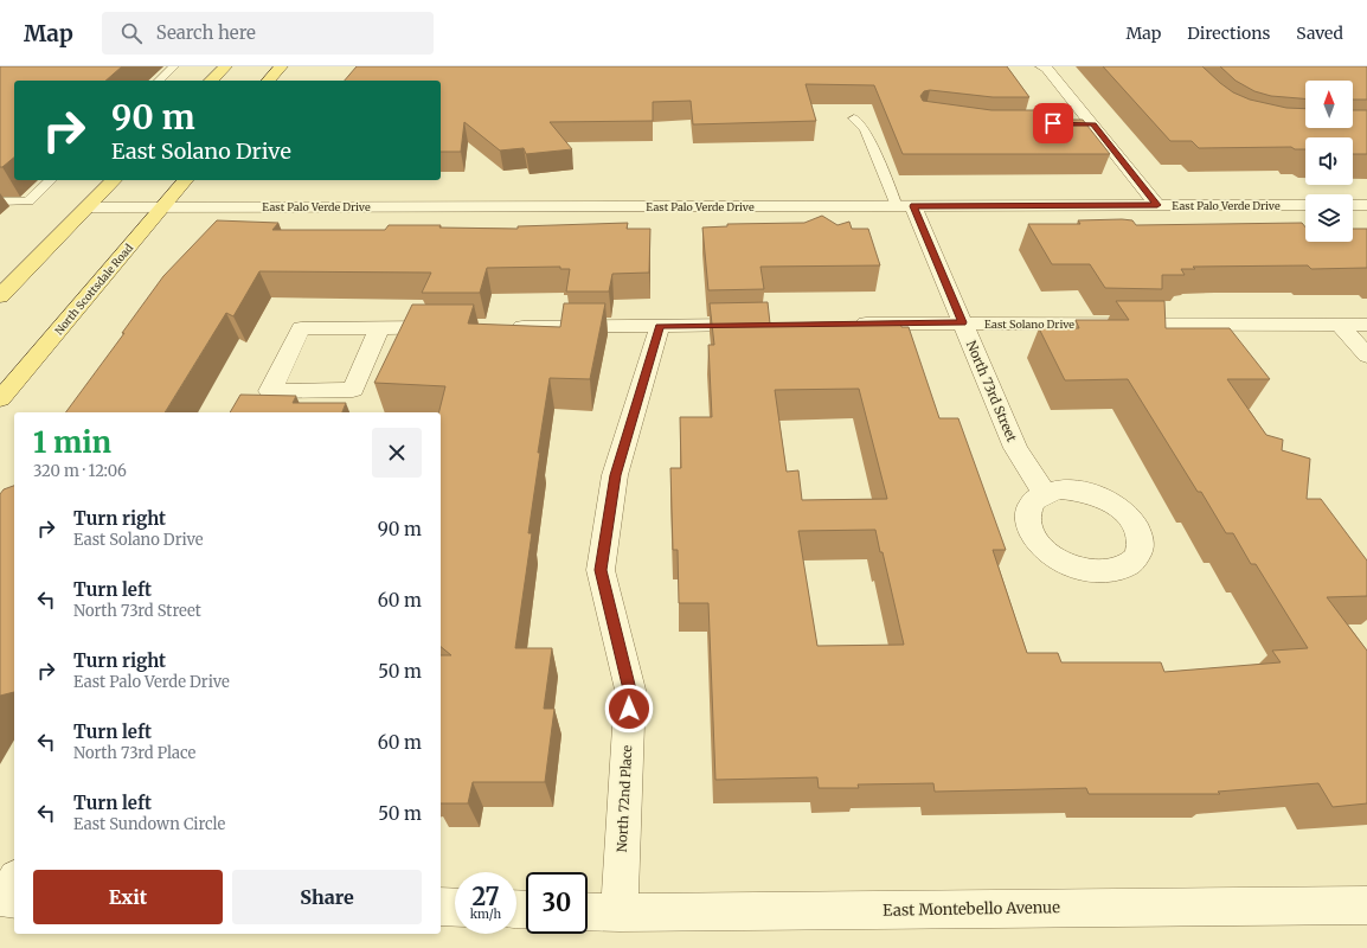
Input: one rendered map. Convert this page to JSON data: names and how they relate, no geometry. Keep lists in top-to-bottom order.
{
  "streets": {
    "main road": ["North Scottsdale Road"],
    "street": [
      "East Palo Verde Drive",
      "East Solano Drive",
      "North 73rd Street",
      "North 72nd Place",
      "East Montebello Avenue"
    ]
  },
  "crossings": [
    ["East Palo Verde Drive", "North Scottsdale Road"],
    ["East Palo Verde Drive", "North 73rd Street"],
    ["East Solano Drive", "North 73rd Street"],
    ["North 72nd Place", "East Montebello Avenue"]
  ],
  "north": "top",
  "page": {
    "header": "Map",
    "search": "Search here",
    "nav": ["Map", "Directions", "Saved"],
    "turn": ["90 m", "East Solano Drive"],
    "heading": ["1 min", "320 m · 12:06"],
    "list": [
      {
        "name": "Turn right",
        "note": "East Solano Drive",
        "value": "90 m"
      },
      {
        "name": "Turn left",
        "note": "North 73rd Street",
        "value": "60 m"
      },
      {
        "name": "Turn right",
        "note": "East Palo Verde Drive",
        "value": "50 m"
      },
      {
        "name": "Turn left",
        "note": "North 73rd Place",
        "value": "60 m"
      },
      {
        "name": "Turn left",
        "note": "East Sundown Circle",
        "value": "50 m"
      }
    ],
    "buttons": ["Exit", "Share"],
    "speed": "27 km/h",
    "limit": "30"
  }
}
